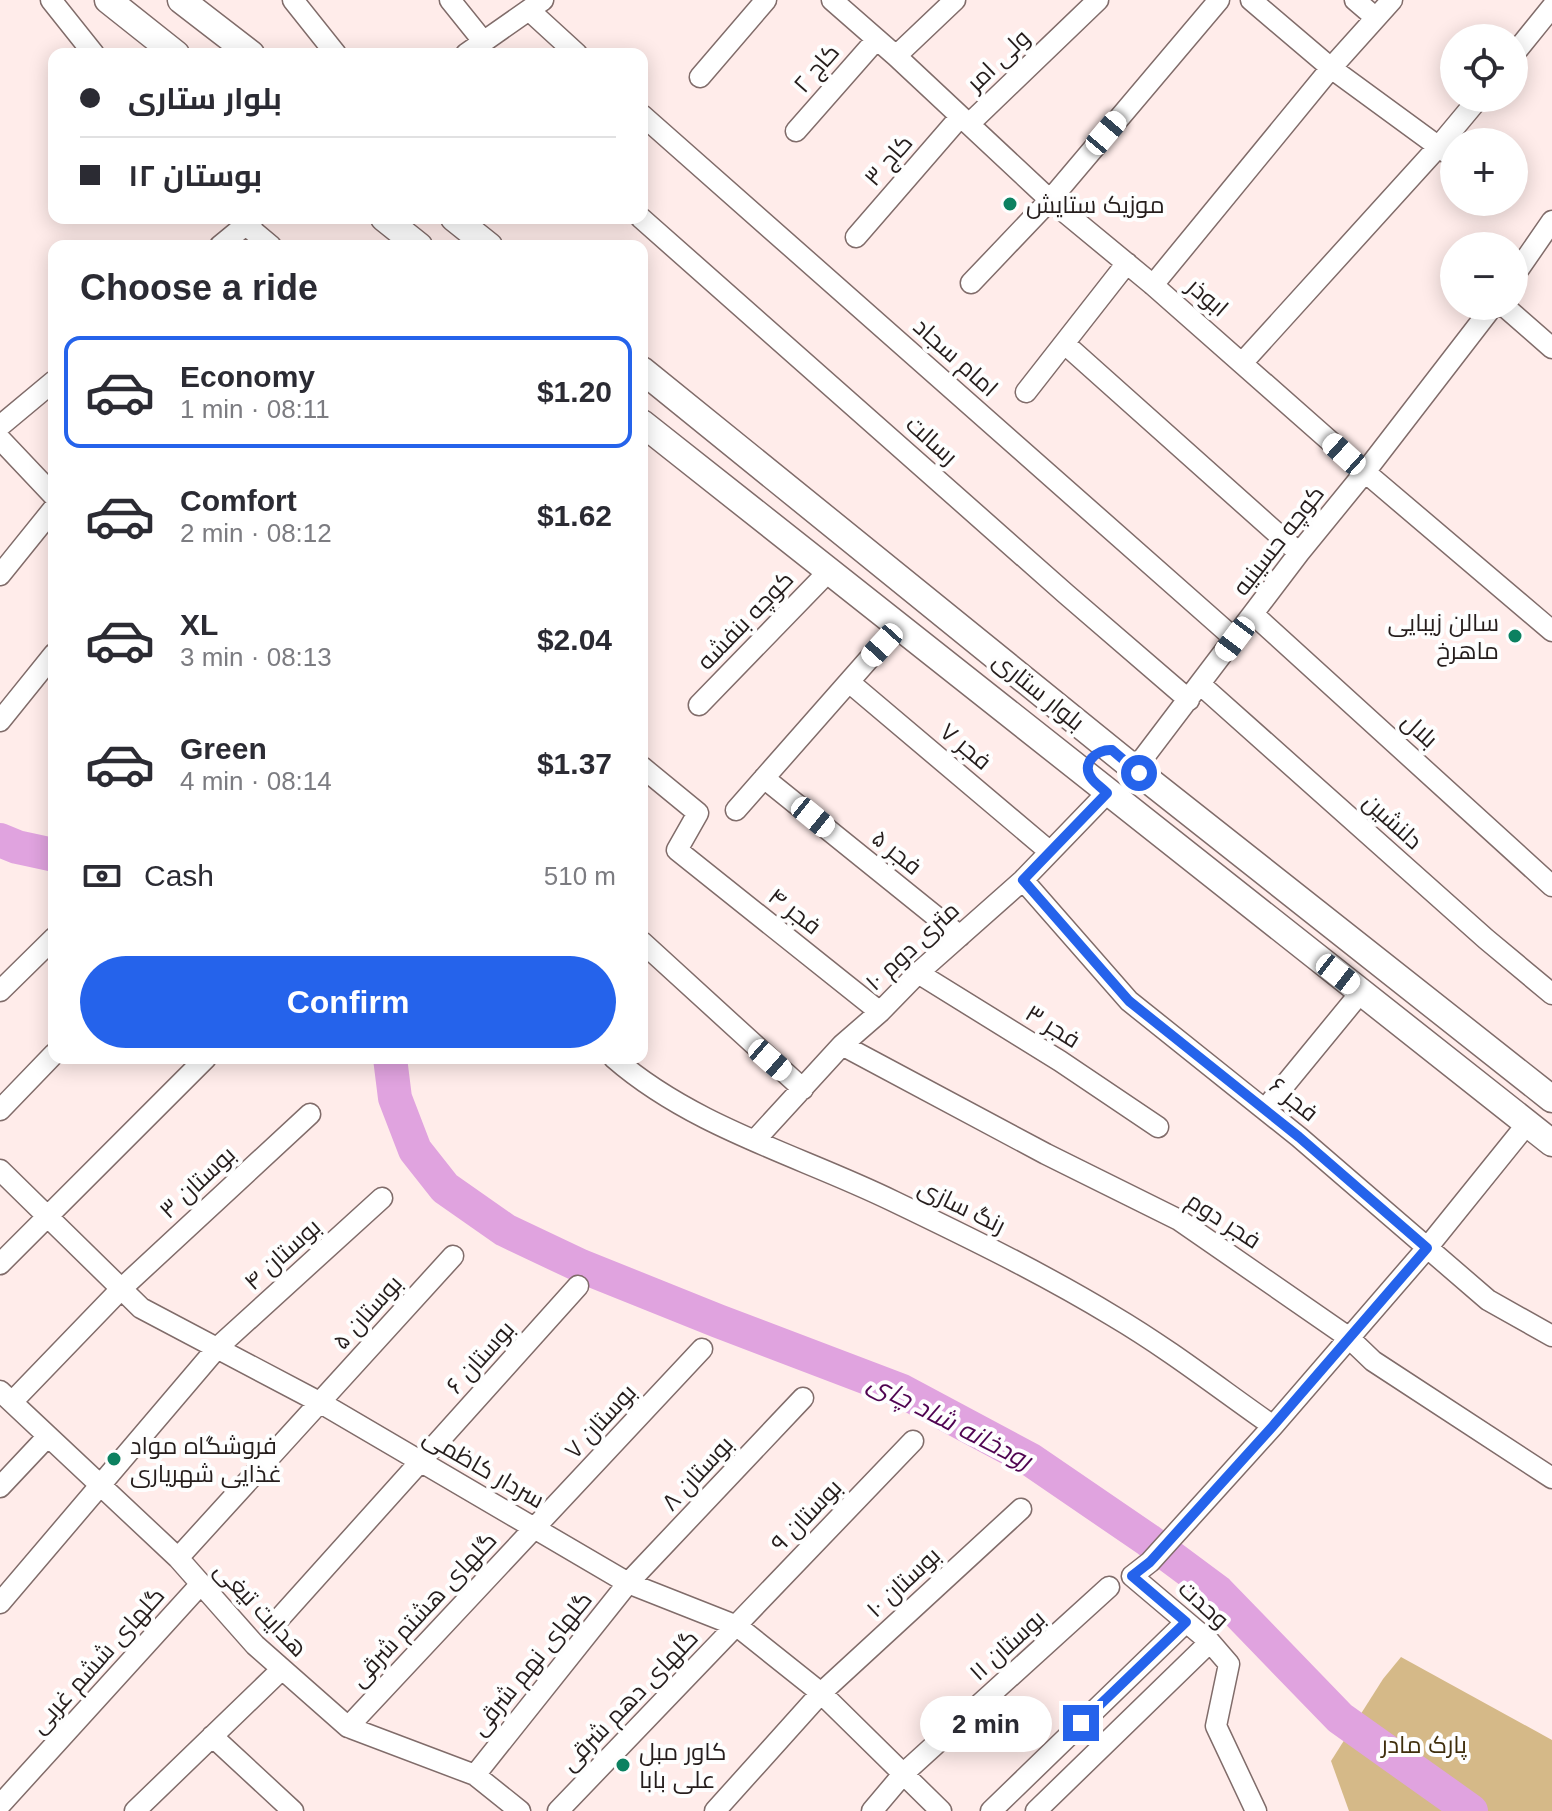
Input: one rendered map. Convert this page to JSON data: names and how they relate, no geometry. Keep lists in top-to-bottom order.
{
  "streets": {
    "main road": ["بلوار ستاری"],
    "street": [
      "ولی امر",
      "کاج ۲",
      "کاج ۳",
      "ابوذر",
      "امام سجاد",
      "رسالت",
      "کوچه حسینیه",
      "کوچه بنفشه",
      "بلال",
      "فجر ۷",
      "دلنشین",
      "فجر ۵",
      "فجر ۴",
      "۱۰ متری دوم",
      "فجر ۳",
      "فجر ۶",
      "بوستان ۳",
      "رنگ سازی",
      "فجر دوم",
      "بوستان ۴",
      "بوستان ۵",
      "بوستان ۶",
      "بوستان ۷",
      "سردار کاظمی",
      "بوستان ۸",
      "بوستان ۹",
      "بوستان ۱۰",
      "وحدت",
      "هدایت تیغی",
      "گلهای هشتم شرقی",
      "بوستان ۱۱",
      "گلهای ششم غربی",
      "گلهای نهم شرقی",
      "گلهای دهم شرقی"
    ]
  },
  "crossings": [
    ["ولی امر", "کاج ۳"],
    ["ولی امر", "ابوذر"],
    ["کاج ۲", "ابوذر"],
    ["کاج ۳", "ابوذر"],
    ["ابوذر", "کوچه حسینیه"],
    ["امام سجاد", "کوچه حسینیه"],
    ["رسالت", "کوچه حسینیه"],
    ["رسالت", "دلنشین"],
    ["کوچه حسینیه", "بلوار ستاری"],
    ["کوچه حسینیه", "بلال"],
    ["کوچه حسینیه", "دلنشین"],
    ["کوچه بنفشه", "بلوار ستاری"],
    ["بلوار ستاری", "۱۰ متری دوم"],
    ["فجر ۷", "۱۰ متری دوم"],
    ["فجر ۵", "۱۰ متری دوم"],
    ["فجر ۴", "۱۰ متری دوم"],
    ["۱۰ متری دوم", "فجر ۳"],
    ["۱۰ متری دوم", "فجر ۶"],
    ["۱۰ متری دوم", "رنگ سازی"],
    ["۱۰ متری دوم", "فجر دوم"],
    ["بوستان ۳", "سردار کاظمی"],
    ["بوستان ۳", "هدایت تیغی"],
    ["رنگ سازی", "وحدت"],
    ["بوستان ۴", "سردار کاظمی"],
    ["بوستان ۴", "هدایت تیغی"],
    ["بوستان ۵", "سردار کاظمی"],
    ["بوستان ۵", "هدایت تیغی"],
    ["بوستان ۶", "سردار کاظمی"],
    ["بوستان ۷", "سردار کاظمی"],
    ["بوستان ۷", "گلهای هشتم شرقی"],
    ["سردار کاظمی", "بوستان ۸"],
    ["سردار کاظمی", "بوستان ۹"],
    ["سردار کاظمی", "بوستان ۱۰"],
    ["سردار کاظمی", "گلهای هشتم شرقی"],
    ["سردار کاظمی", "بوستان ۱۱"],
    ["سردار کاظمی", "گلهای نهم شرقی"],
    ["سردار کاظمی", "گلهای دهم شرقی"],
    ["بوستان ۸", "گلهای نهم شرقی"],
    ["بوستان ۹", "گلهای دهم شرقی"],
    ["هدایت تیغی", "گلهای هشتم شرقی"],
    ["هدایت تیغی", "گلهای ششم غربی"],
    ["هدایت تیغی", "گلهای نهم شرقی"]
  ],
  "water": ["رودخانه شاد چای"],
  "parks": ["پارک مادر"],
  "places": [
    "موزیک ستایش",
    "سالن زیبایی ماهرخ",
    "فروشگاه مواد غذایی شهریاری",
    "کاور مبل علی بابا"
  ],
  "page": {
    "map_buttons": ["+", "−"],
    "banner": ["بلوار ستاری", "بوستان ۱۲"],
    "heading": "Choose a ride",
    "list": [
      {
        "name": "Economy",
        "note": "1 min · 08:11",
        "value": "$1.20"
      },
      {
        "name": "Comfort",
        "note": "2 min · 08:12",
        "value": "$1.62"
      },
      {
        "name": "XL",
        "note": "3 min · 08:13",
        "value": "$2.04"
      },
      {
        "name": "Green",
        "note": "4 min · 08:14",
        "value": "$1.37"
      }
    ],
    "pay": ["Cash", "510 m"],
    "buttons": "Confirm",
    "bubble": "2 min"
  }
}
